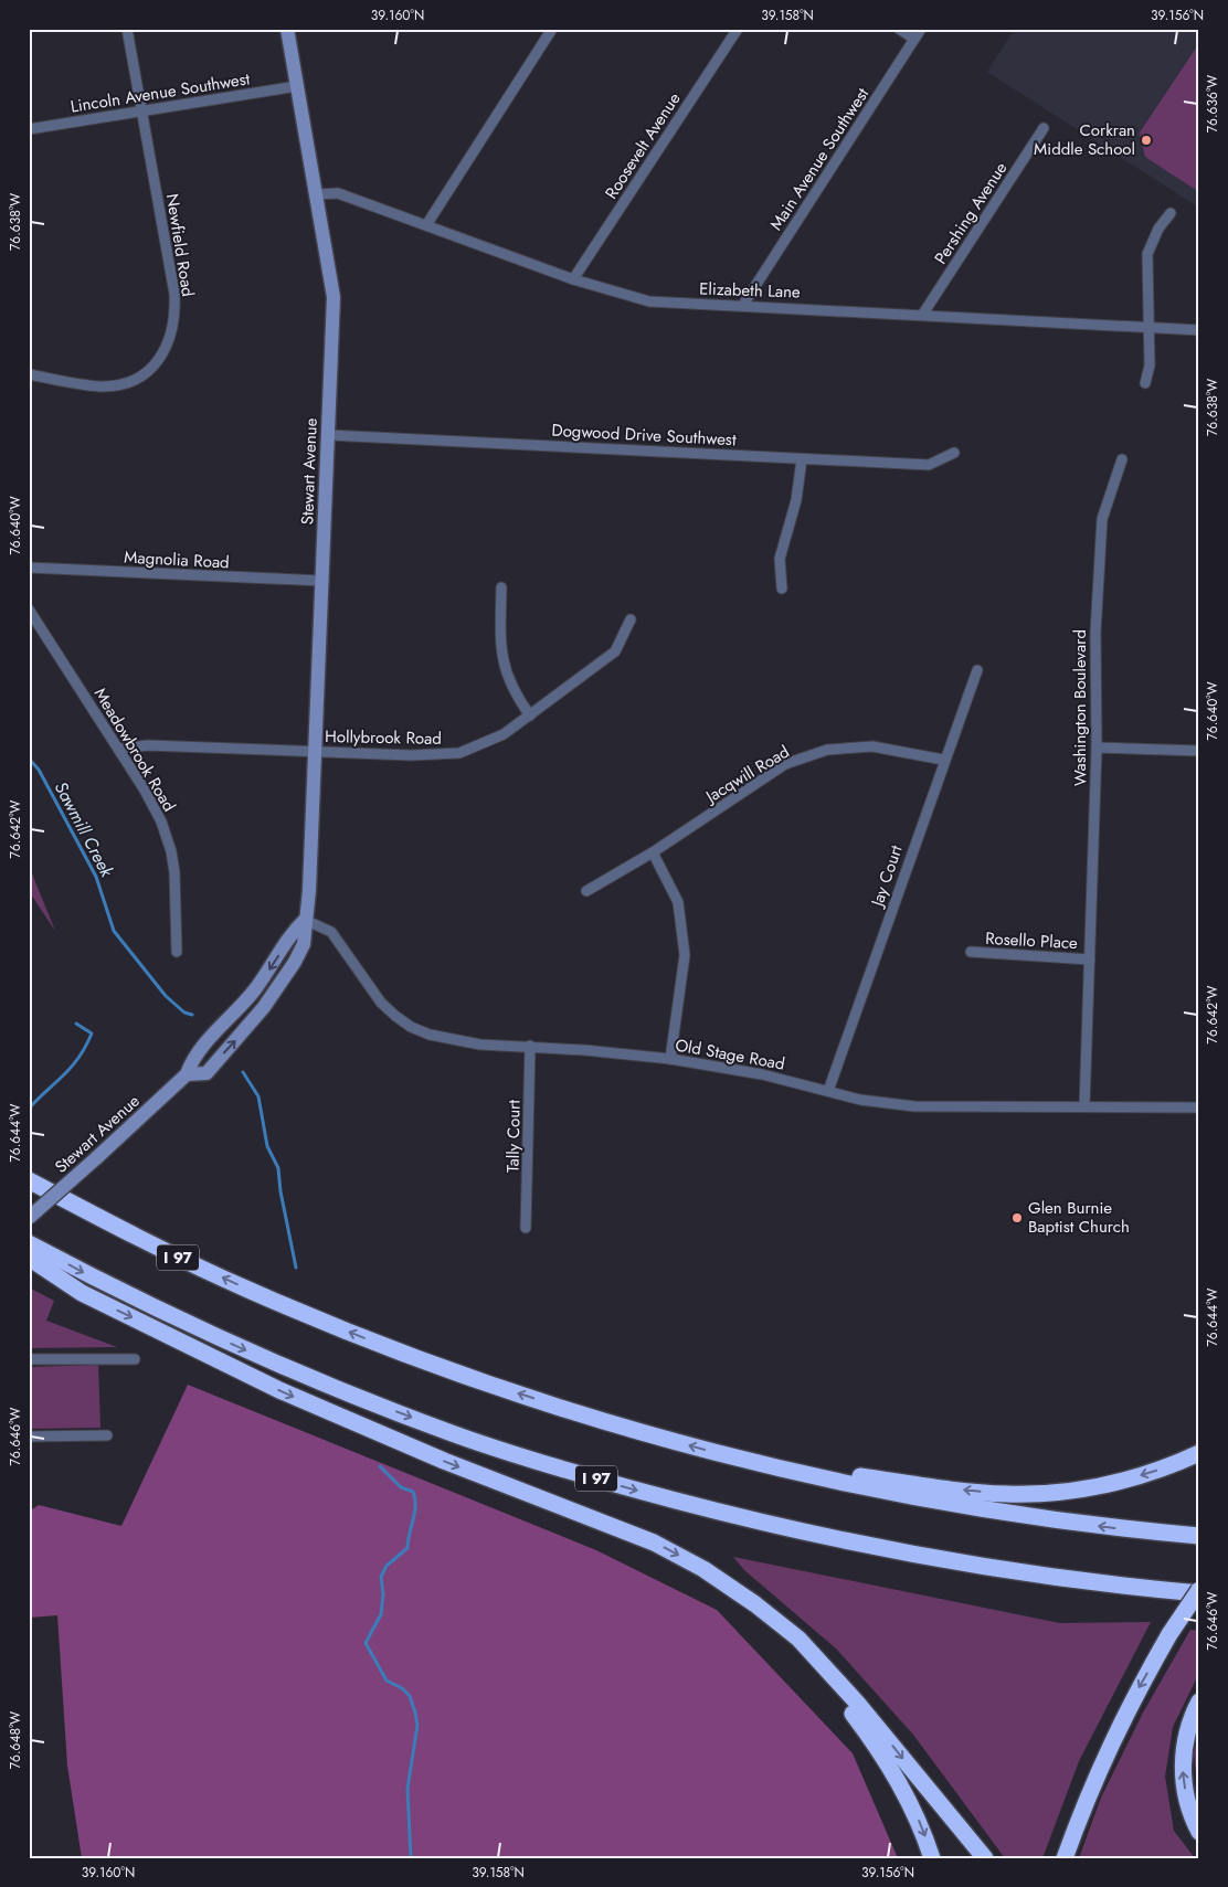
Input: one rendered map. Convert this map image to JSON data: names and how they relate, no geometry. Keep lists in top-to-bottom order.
{
  "streets": {
    "highway": ["I 97"],
    "street": [
      "Lincoln Avenue Southwest",
      "Roosevelt Avenue",
      "Main Avenue Southwest",
      "Pershing Avenue",
      "Newfield Road",
      "Elizabeth Lane",
      "Dogwood Drive Southwest",
      "Stewart Avenue",
      "Magnolia Road",
      "Washington Boulevard",
      "Hollybrook Road",
      "Meadowbrook Road",
      "Jacqwill Road",
      "Jay Court",
      "Rosello Place",
      "Old Stage Road",
      "Tally Court"
    ]
  },
  "crossings": [
    ["Lincoln Avenue Southwest", "Newfield Road"],
    ["Lincoln Avenue Southwest", "Stewart Avenue"],
    ["Roosevelt Avenue", "Elizabeth Lane"],
    ["Main Avenue Southwest", "Elizabeth Lane"],
    ["Pershing Avenue", "Elizabeth Lane"],
    ["Elizabeth Lane", "Stewart Avenue"],
    ["Dogwood Drive Southwest", "Stewart Avenue"],
    ["Stewart Avenue", "Magnolia Road"],
    ["Stewart Avenue", "Hollybrook Road"],
    ["Stewart Avenue", "Old Stage Road"],
    ["Washington Boulevard", "Rosello Place"],
    ["Washington Boulevard", "Old Stage Road"],
    ["Hollybrook Road", "Meadowbrook Road"],
    ["Jacqwill Road", "Jay Court"],
    ["Jay Court", "Old Stage Road"],
    ["Old Stage Road", "Tally Court"]
  ],
  "water": ["Sawmill Creek"],
  "places": ["Corkran Middle School", "Glen Burnie Baptist Church"],
  "coordinates": [
    "39.160°N",
    "39.158°N",
    "39.156°N",
    "76.636°W",
    "76.638°W",
    "76.640°W",
    "76.642°W",
    "76.644°W",
    "76.646°W",
    "76.648°W"
  ]
}
